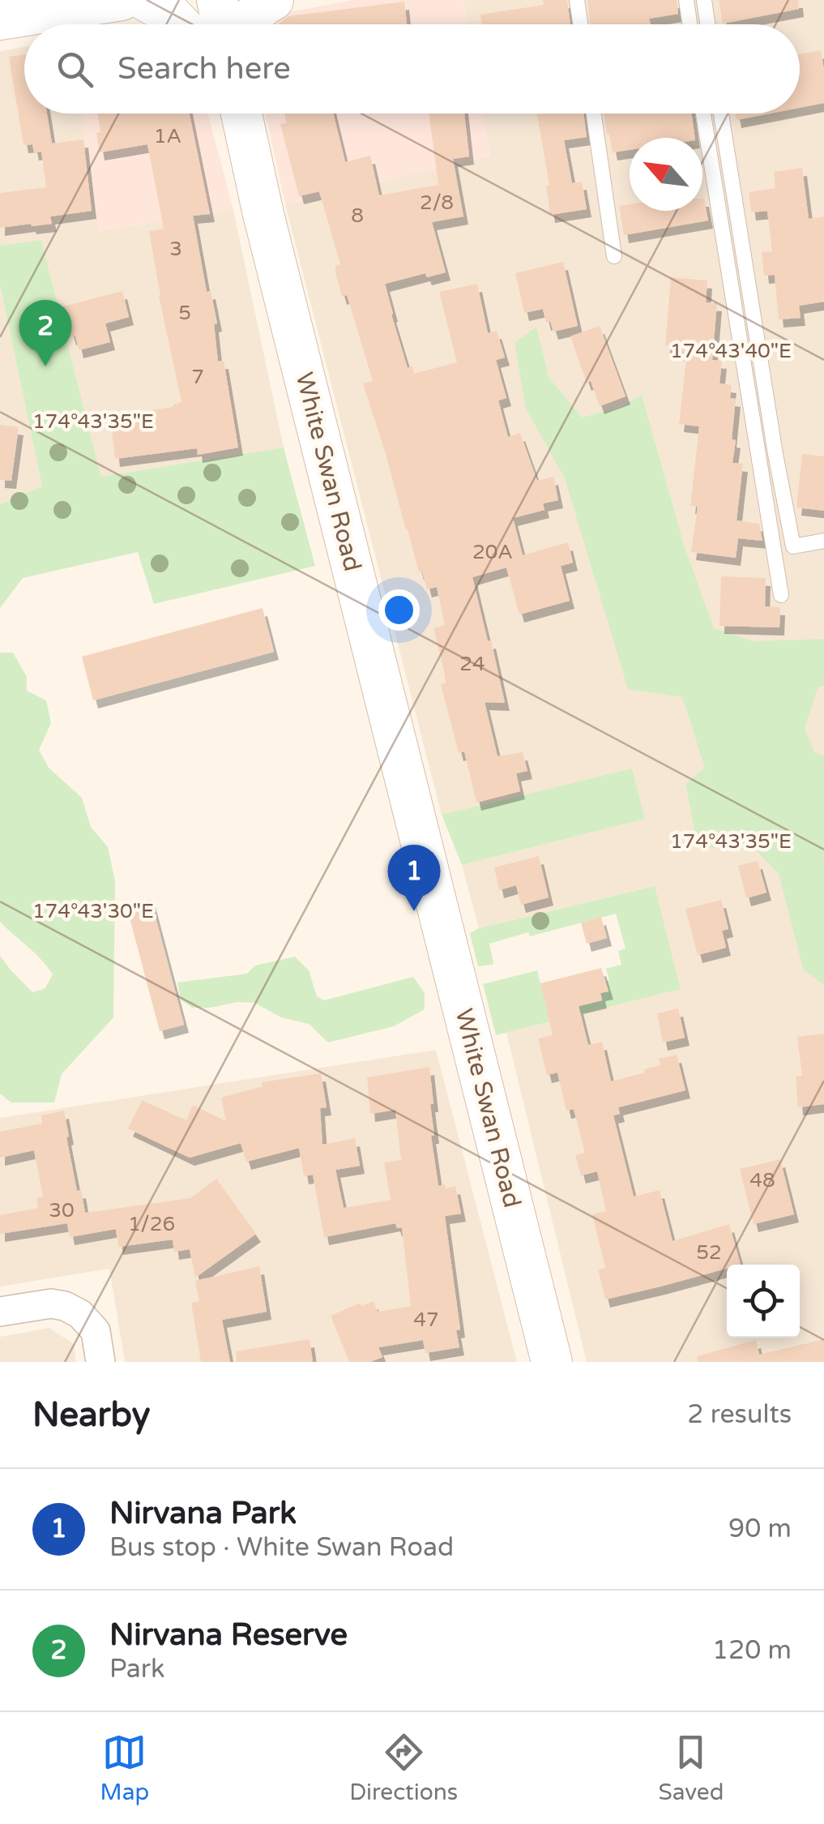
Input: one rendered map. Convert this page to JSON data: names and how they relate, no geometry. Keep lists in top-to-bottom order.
{
  "streets": {
    "main road": ["White Swan Road"]
  },
  "house_numbers": [
    "1A",
    "2/8",
    "8",
    "3",
    "5",
    "7",
    "20A",
    "24",
    "48",
    "30",
    "1/26",
    "52",
    "47"
  ],
  "north": "top left",
  "page": {
    "search": "Search here",
    "pins": ["2", "1"],
    "heading": ["Nearby", "2 results"],
    "list": [
      {
        "mark": "1",
        "name": "Nirvana Park",
        "note": "Bus stop · White Swan Road",
        "value": "90 m"
      },
      {
        "mark": "2",
        "name": "Nirvana Reserve",
        "note": "Park",
        "value": "120 m"
      }
    ],
    "nav": ["Map", "Directions", "Saved"]
  },
  "coordinates": ["174°43'40\"E", "174°43'35\"E", "174°43'30\"E"]
}
